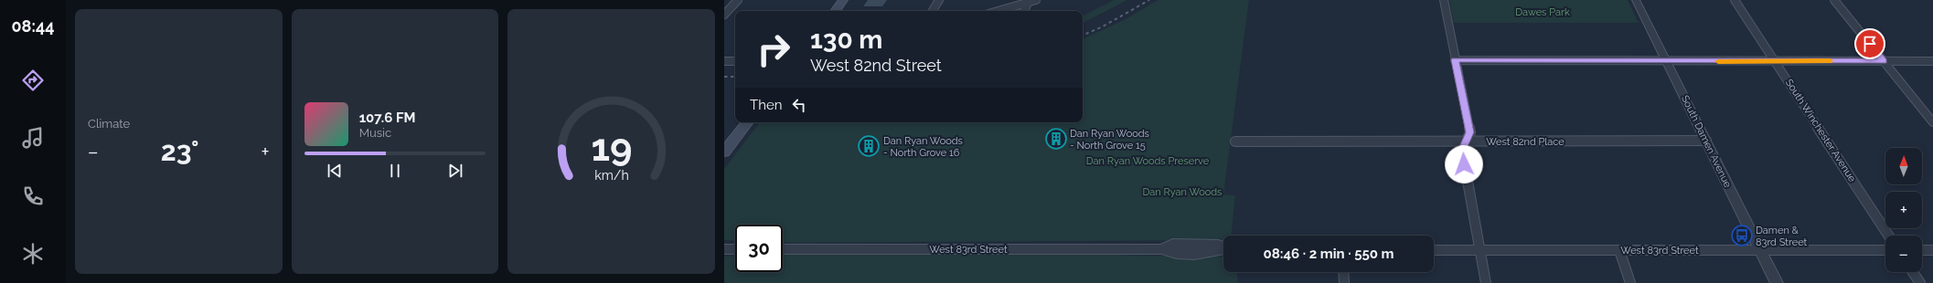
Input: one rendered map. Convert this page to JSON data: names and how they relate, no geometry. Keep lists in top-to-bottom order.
{
  "streets": {
    "street": [
      "South Winchester Avenue",
      "West 82nd Place",
      "South Damen Avenue",
      "West 83rd Street"
    ]
  },
  "crossings": [
    ["West 82nd Place", "South Damen Avenue"],
    ["South Damen Avenue", "West 83rd Street"]
  ],
  "parks": ["Dawes Park", "Dan Ryan Woods Preserve", "Dan Ryan Woods"],
  "places": {
    "building": ["Dan Ryan Woods - North Grove 15", "Dan Ryan Woods - North Grove 16"],
    "bus stop": ["Damen & 83rd Street"]
  },
  "north": "top",
  "page": {
    "tabs": "08:44",
    "tile": "Climate",
    "turn": ["130 m", "West 82nd Street"],
    "then": "Then",
    "song": ["107.6 FM", "Music"],
    "heat": ["−", "23°", "+"],
    "map_buttons": ["+", "−"],
    "limit": "30",
    "trip": "08:46 · 2 min · 550 m",
    "gauge": ["19", "km/h"]
  }
}
